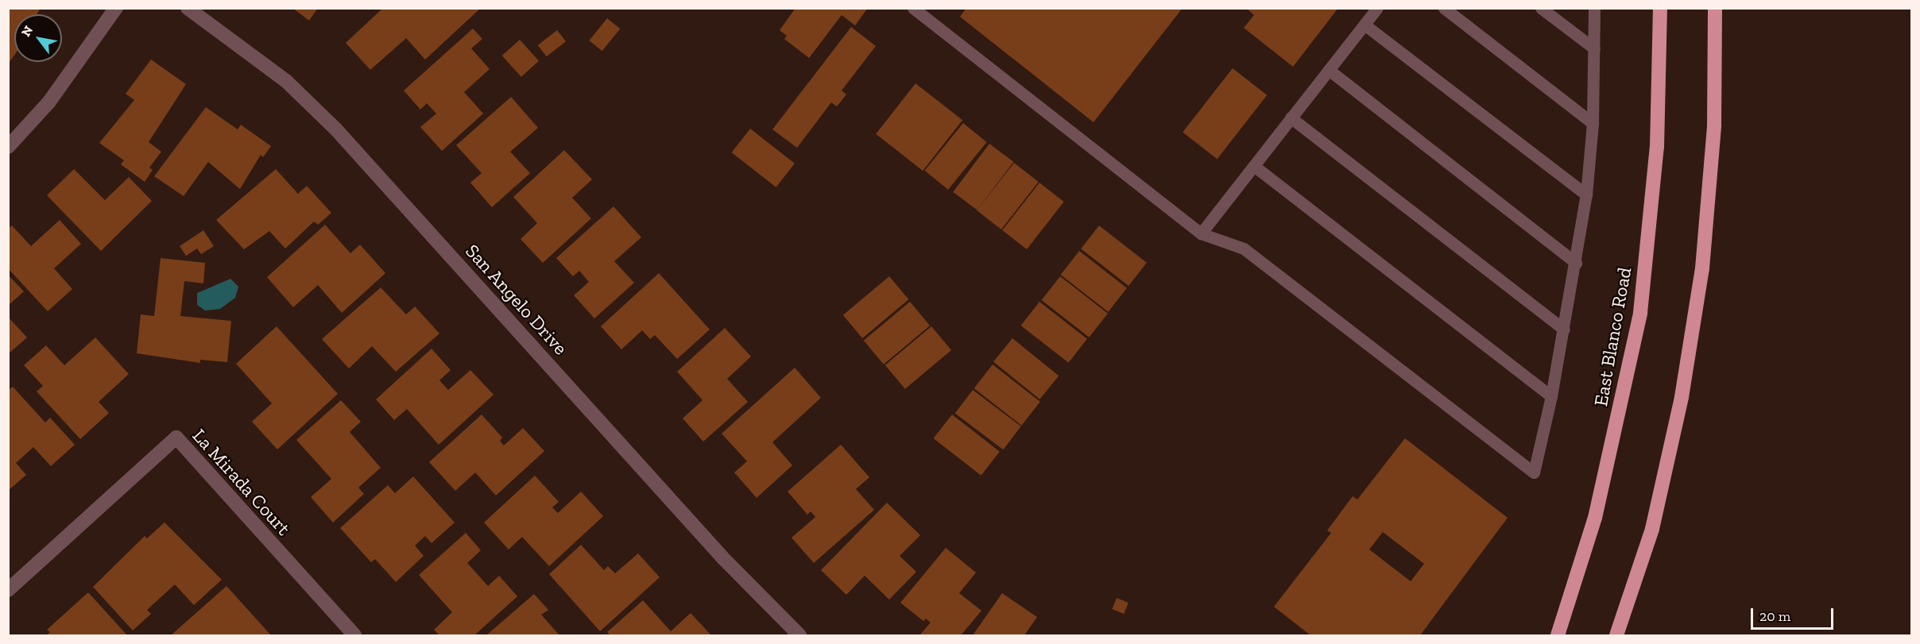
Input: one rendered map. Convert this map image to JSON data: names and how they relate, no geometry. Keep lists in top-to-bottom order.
{
  "streets": {
    "highway": ["East Blanco Road"],
    "street": ["San Angelo Drive", "La Mirada Court"]
  },
  "scale_bar": "20 m",
  "north": "top left"
}
